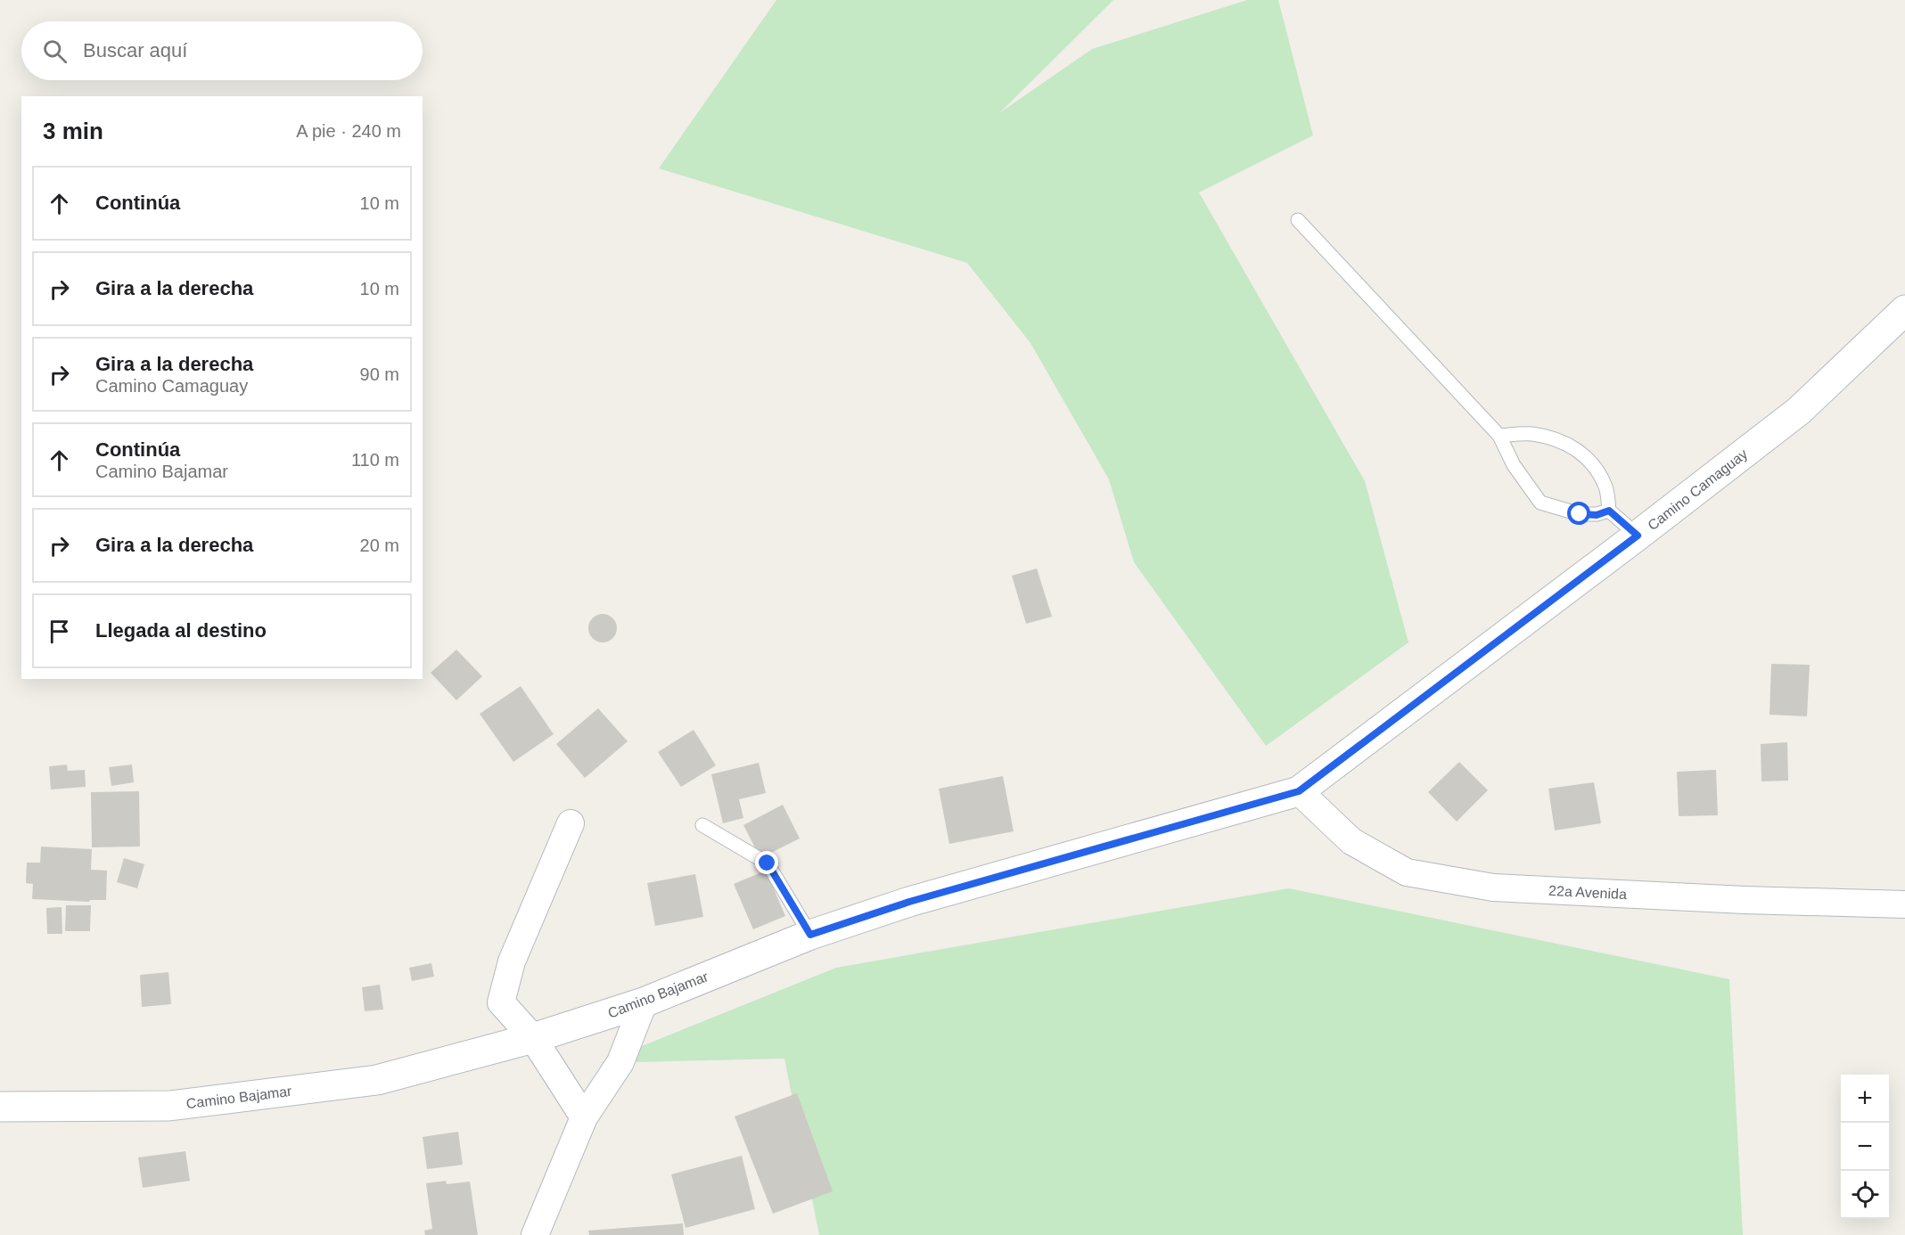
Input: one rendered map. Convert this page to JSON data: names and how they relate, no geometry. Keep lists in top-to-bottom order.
{
  "streets": {
    "street": ["Camino Camaguay", "22a Avenida", "Camino Bajamar"]
  },
  "crossings": [
    ["Camino Camaguay", "22a Avenida"],
    ["Camino Camaguay", "Camino Bajamar"],
    ["22a Avenida", "Camino Bajamar"]
  ],
  "page": {
    "search": "Buscar aquí",
    "heading": ["3 min", "A pie · 240 m"],
    "list": [
      ["Continúa", "10 m"],
      ["Gira a la derecha", "10 m"],
      ["Gira a la derecha", "Camino Camaguay", "90 m"],
      ["Continúa", "Camino Bajamar", "110 m"],
      ["Gira a la derecha", "20 m"],
      "Llegada al destino"
    ],
    "map_buttons": ["+", "−"]
  }
}
